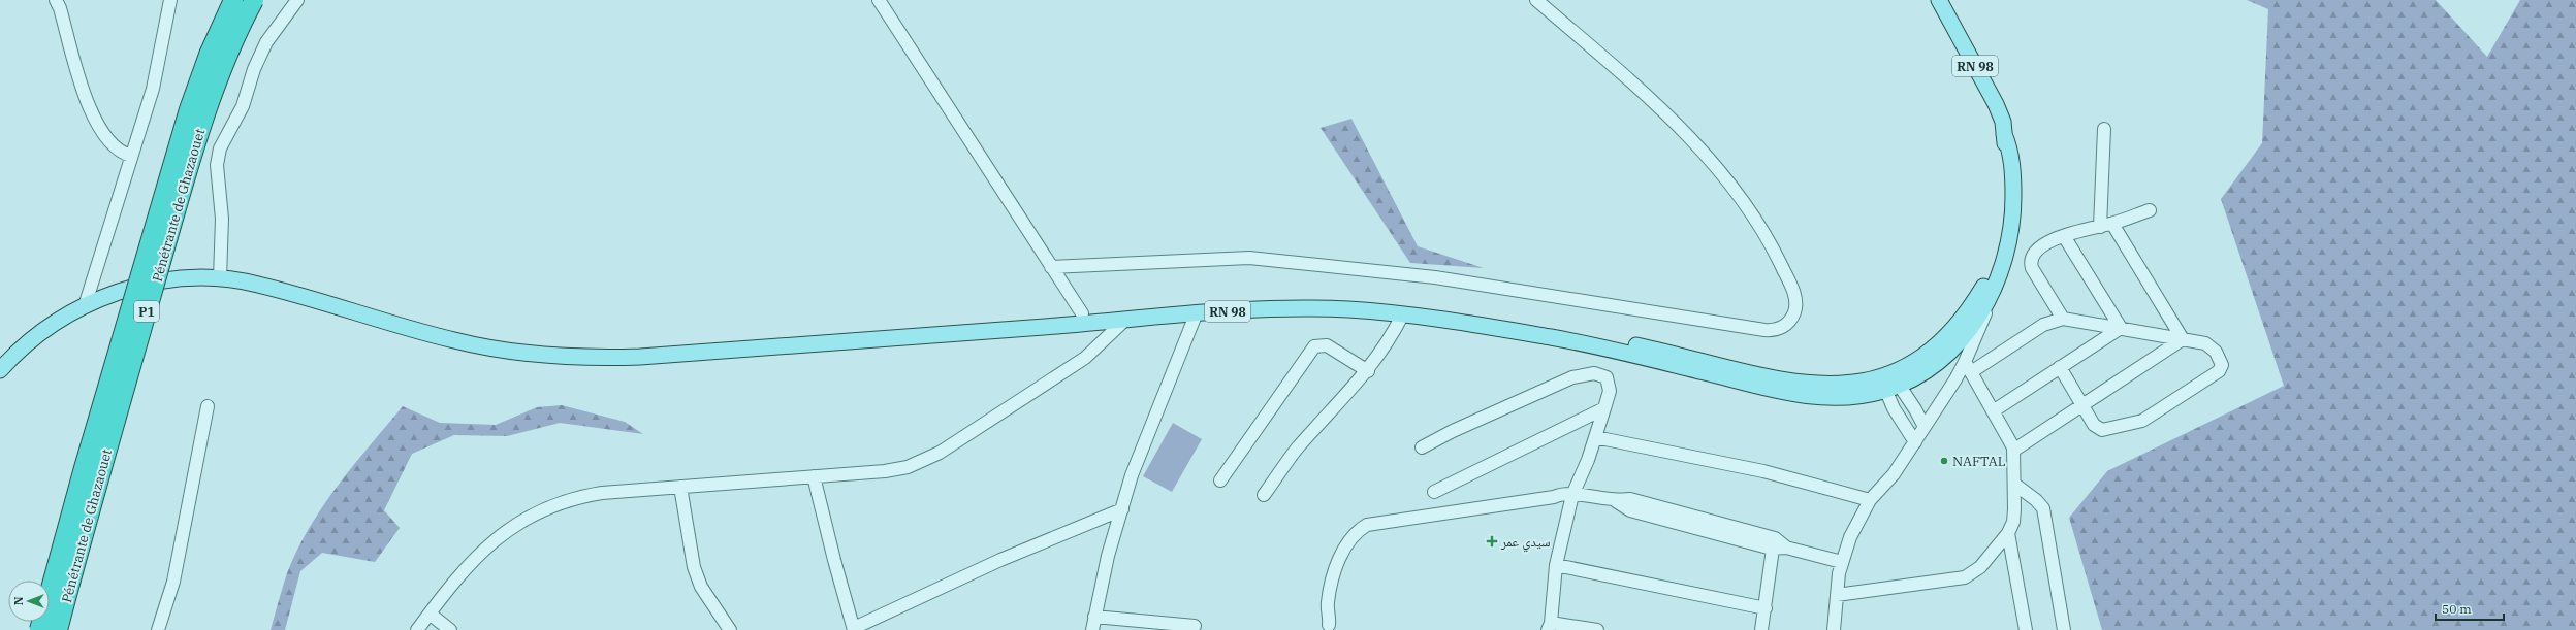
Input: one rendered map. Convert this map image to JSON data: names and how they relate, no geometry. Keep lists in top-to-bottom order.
{
  "streets": {
    "highway": ["Pénétrante de Ghazaouet", "P1"],
    "main road": ["RN 98"]
  },
  "places": {
    "other": ["NAFTAL"],
    "health": ["سيدي عمر"]
  },
  "scale_bar": "50 m",
  "north": "left"
}
